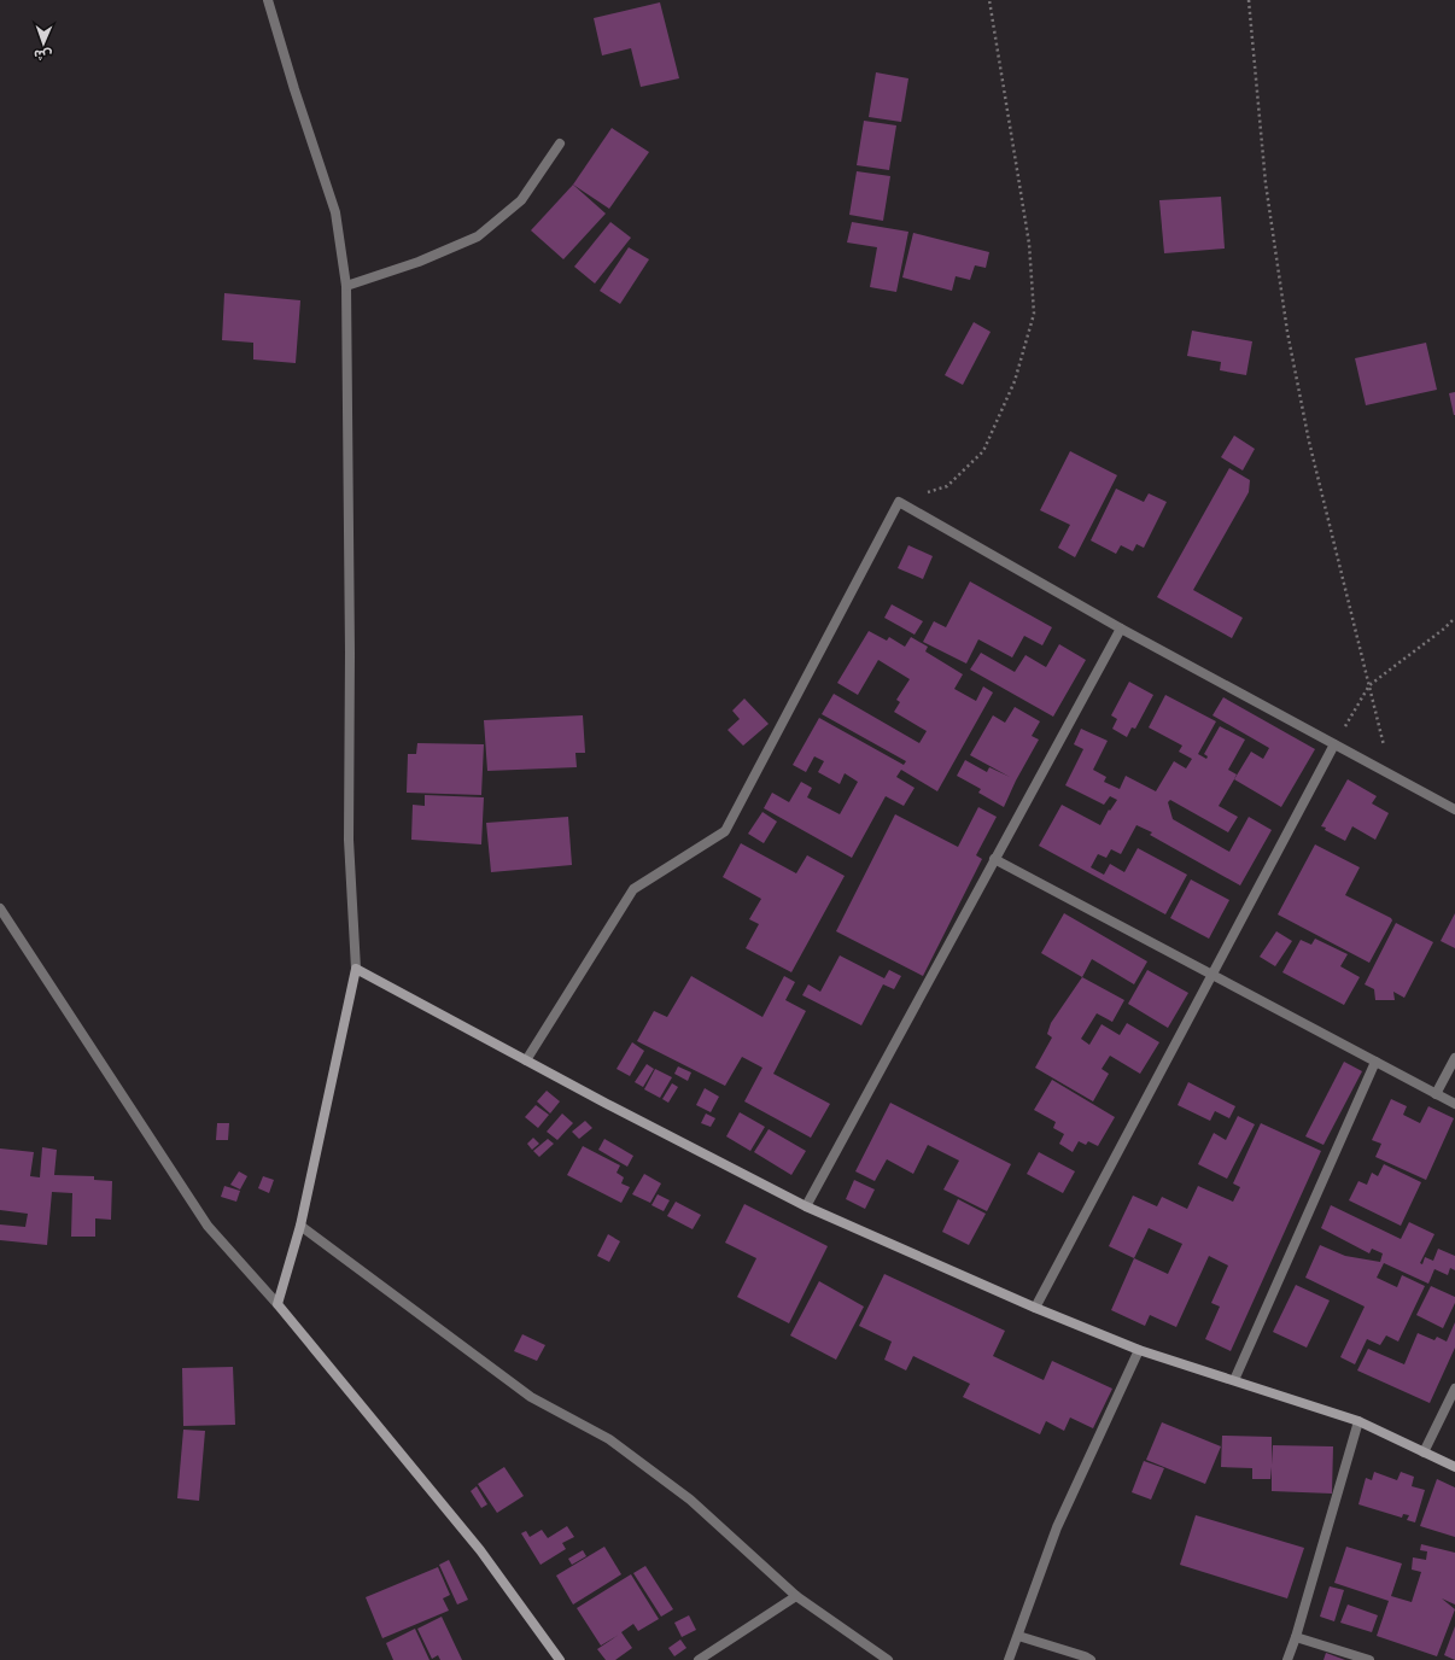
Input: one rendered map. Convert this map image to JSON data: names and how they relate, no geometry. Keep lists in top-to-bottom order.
{
  "north": "bottom"
}
